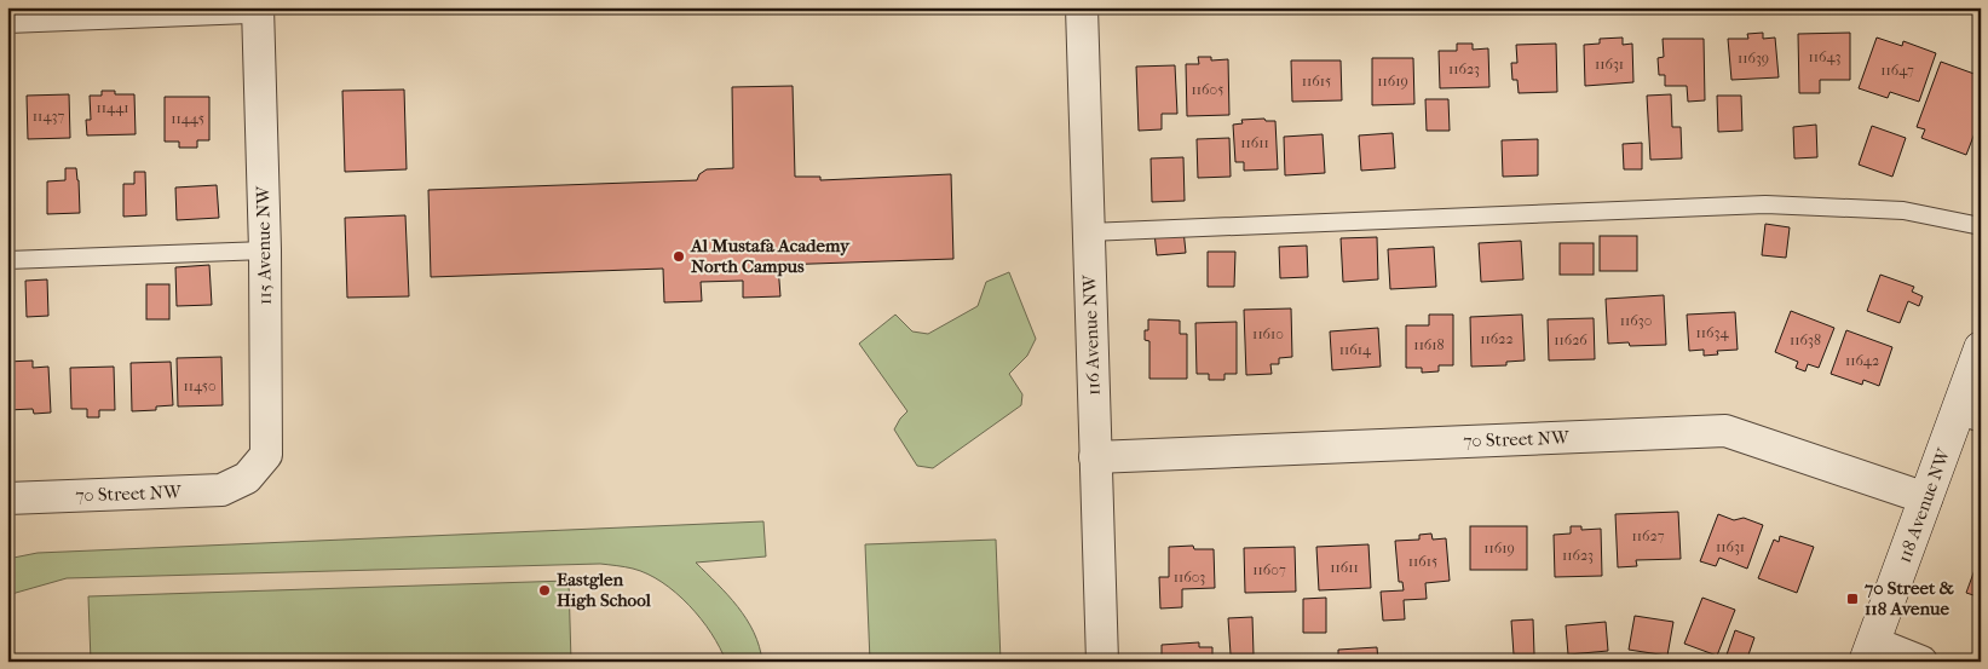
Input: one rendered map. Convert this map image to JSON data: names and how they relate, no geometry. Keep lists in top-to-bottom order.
{
  "streets": {
    "main road": ["118 Avenue NW"],
    "street": ["115 Avenue NW", "116 Avenue NW", "70 Street NW"]
  },
  "crossings": [
    ["115 Avenue NW", "70 Street NW"],
    ["116 Avenue NW", "70 Street NW"],
    ["70 Street NW", "118 Avenue NW"]
  ],
  "places": {
    "other": ["Al Mustafa Academy North Campus", "Eastglen High School"],
    "transit": ["70 Street & 118 Avenue"]
  },
  "house_numbers": [
    "11643",
    "11639",
    "11631",
    "11623",
    "11647",
    "11615",
    "11619",
    "11605",
    "11441",
    "11437",
    "11445",
    "11611",
    "11630",
    "11634",
    "11610",
    "11622",
    "11626",
    "11638",
    "11618",
    "11614",
    "11642",
    "11450",
    "11627",
    "11631",
    "11619",
    "11623",
    "11615",
    "11611",
    "11607",
    "11603"
  ]
}
